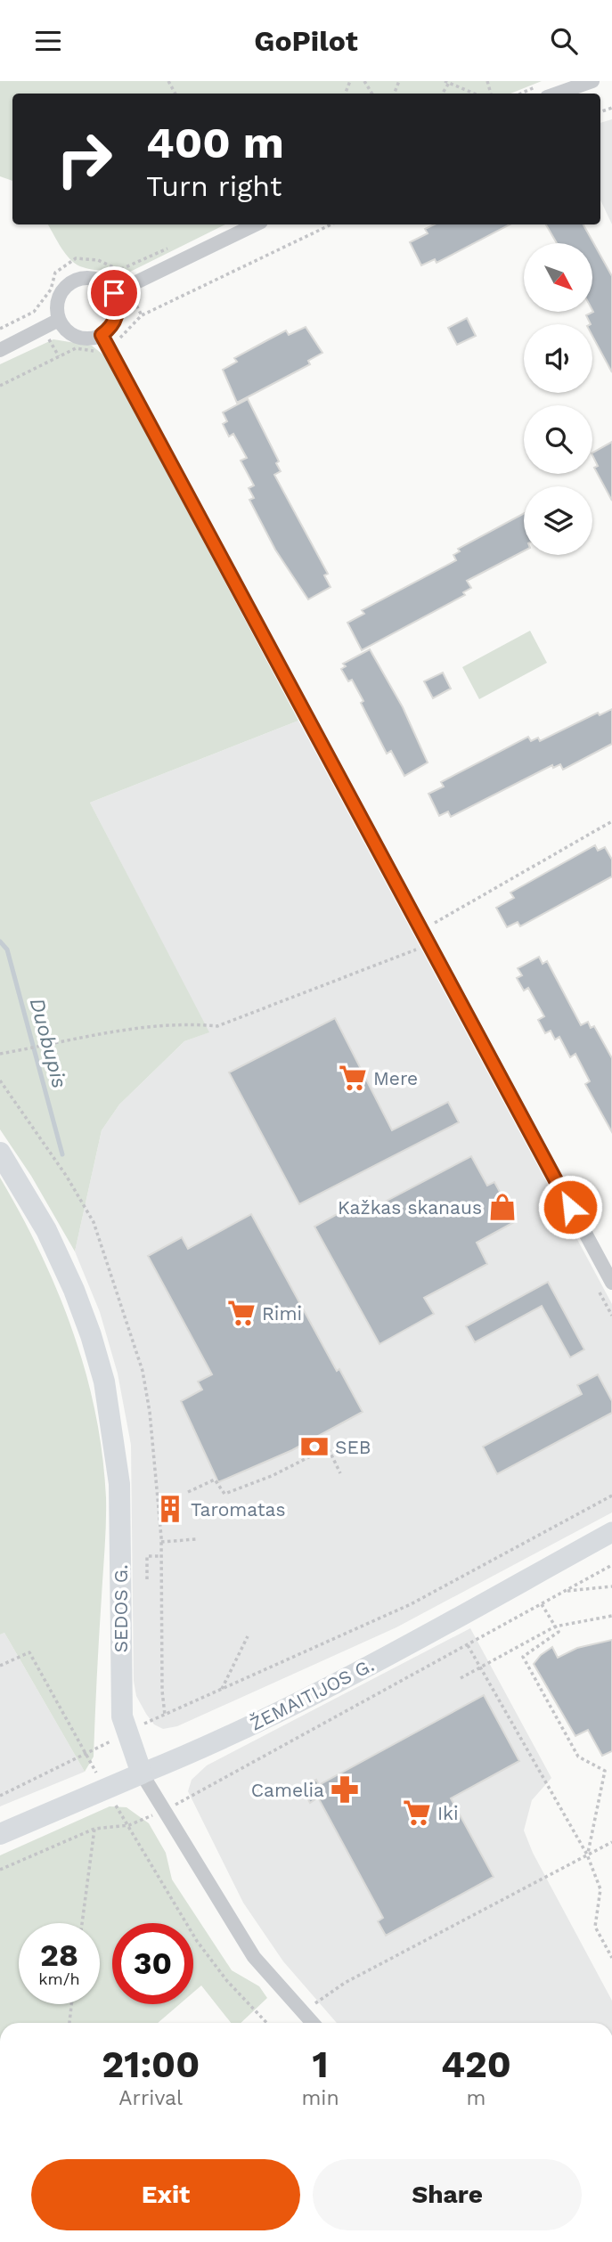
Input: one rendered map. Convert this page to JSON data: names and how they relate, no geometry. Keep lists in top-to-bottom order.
{
  "streets": {
    "main road": ["SEDOS G.", "ŽEMAITIJOS G."]
  },
  "crossings": [
    ["SEDOS G.", "ŽEMAITIJOS G."]
  ],
  "water": ["Duobupis"],
  "places": {
    "supermarket": ["Mere", "Rimi", "Iki"],
    "shop": ["Kažkas skanaus"],
    "bank": ["SEB"],
    "building": ["Taromatas"],
    "pharmacy": ["Camelia"]
  },
  "north": "bottom right",
  "page": {
    "header": "GoPilot",
    "turn": ["400 m", "Turn right"],
    "speed": "28 km/h",
    "limit": "30",
    "eta": [
      "21:00",
      "Arrival",
      "1",
      "min",
      "420",
      "m"
    ],
    "buttons": ["Exit", "Share"]
  }
}
